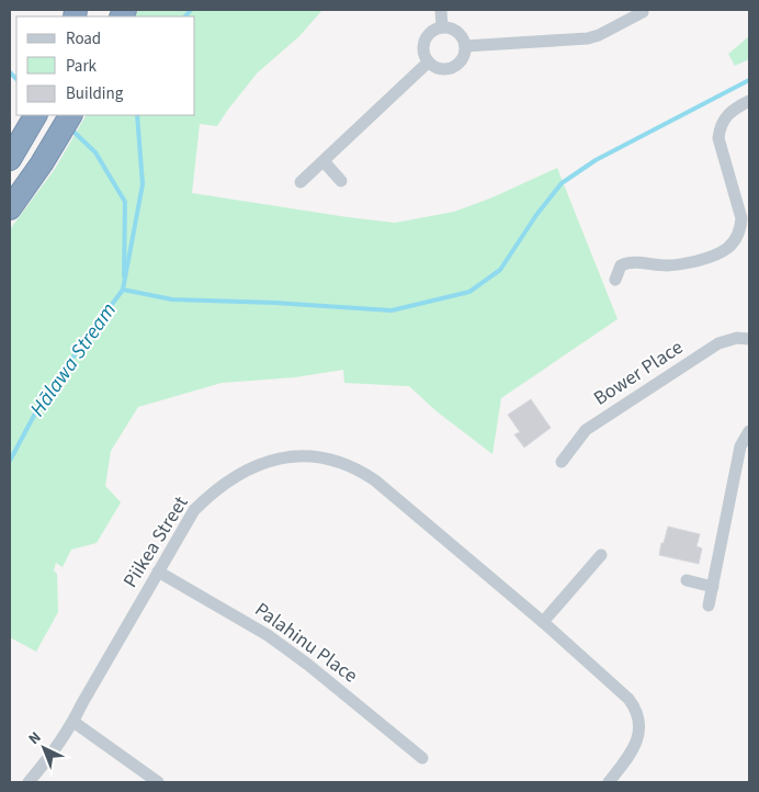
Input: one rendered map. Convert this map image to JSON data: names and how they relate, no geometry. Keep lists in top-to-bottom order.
{
  "streets": {
    "street": ["Bower Place", "Piikea Street", "Palahinu Place"]
  },
  "crossings": [
    ["Piikea Street", "Palahinu Place"]
  ],
  "water": ["Hālawa Stream"],
  "legend": ["Road", "Park", "Building"],
  "north": "top left"
}
